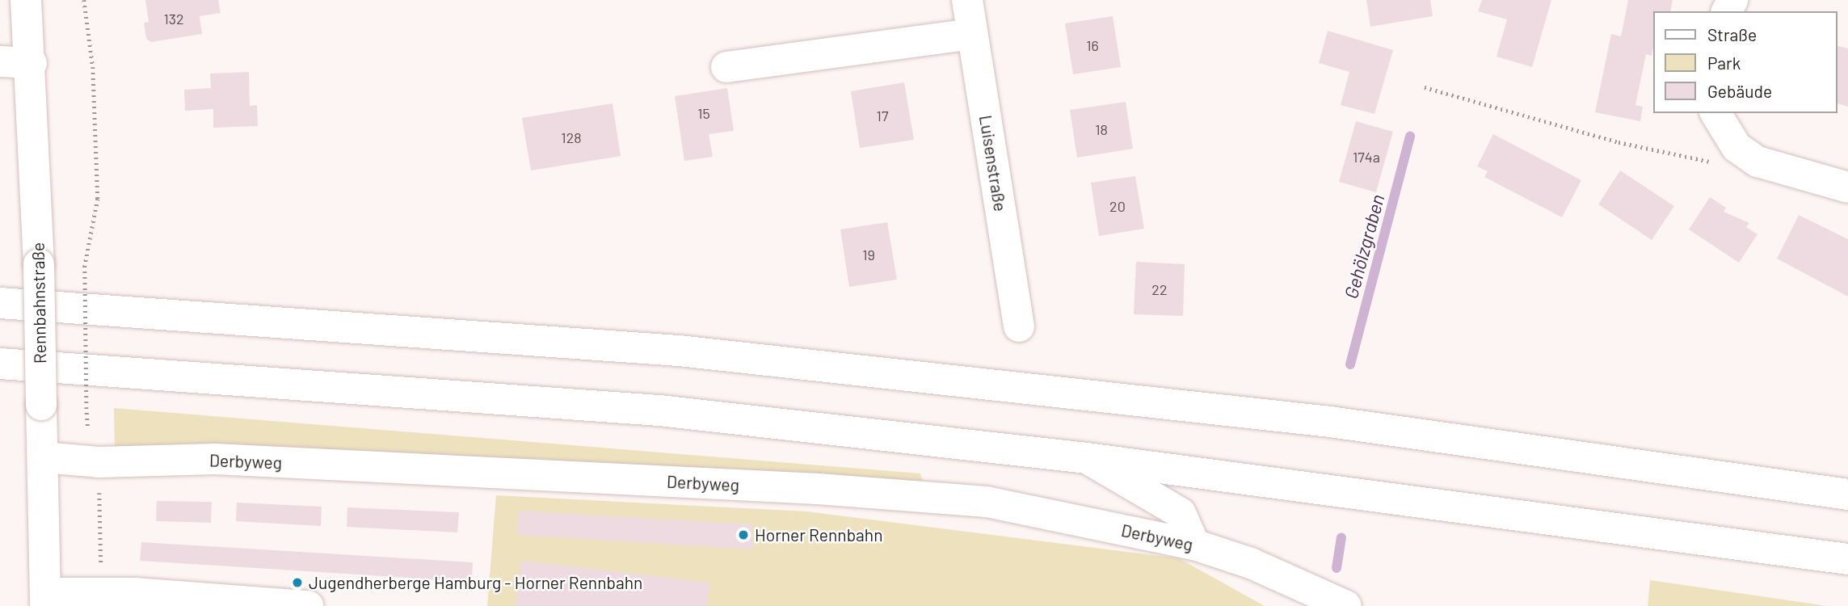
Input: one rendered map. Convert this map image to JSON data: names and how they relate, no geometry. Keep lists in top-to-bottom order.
{
  "streets": {
    "main road": ["Luisenstraße", "Rennbahnstraße", "Derbyweg"]
  },
  "crossings": [
    ["Rennbahnstraße", "Derbyweg"]
  ],
  "water": ["Gehölzgraben"],
  "places": ["Horner Rennbahn", "Jugendherberge Hamburg - Horner Rennbahn"],
  "house_numbers": [
    "132",
    "16",
    "15",
    "17",
    "18",
    "128",
    "174a",
    "20",
    "19",
    "22"
  ],
  "legend": ["Straße", "Park", "Gebäude"]
}
